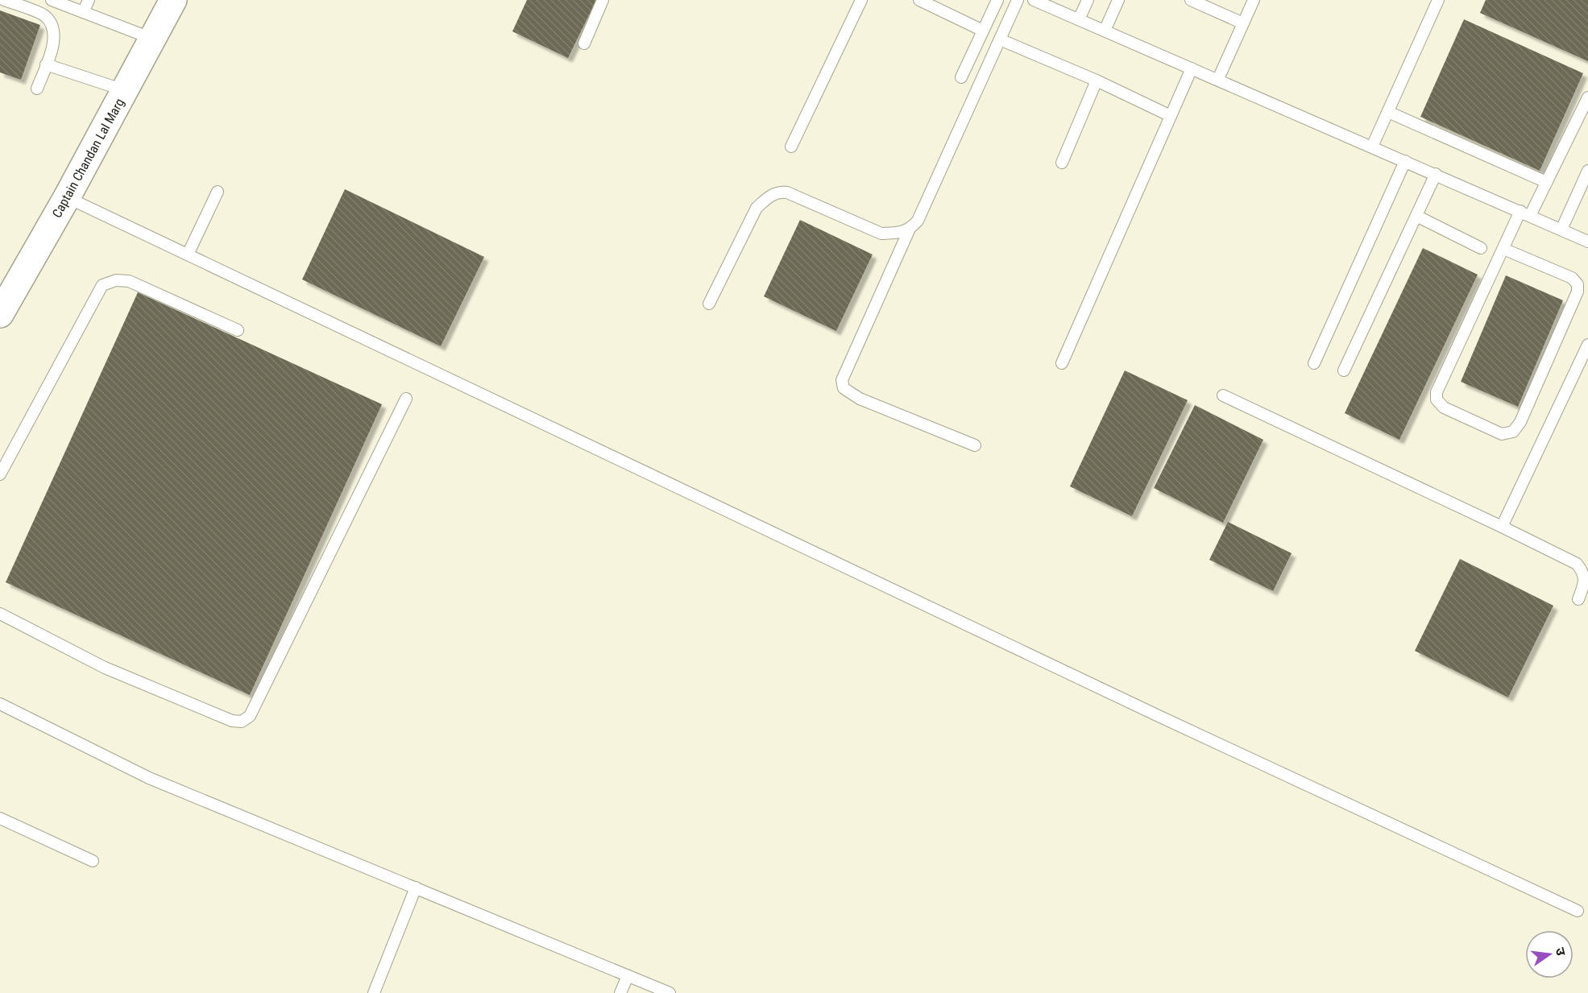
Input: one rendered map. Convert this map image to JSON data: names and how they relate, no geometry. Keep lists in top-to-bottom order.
{
  "streets": {
    "street": ["Captain Chandan Lal Marg"]
  },
  "north": "right"
}
